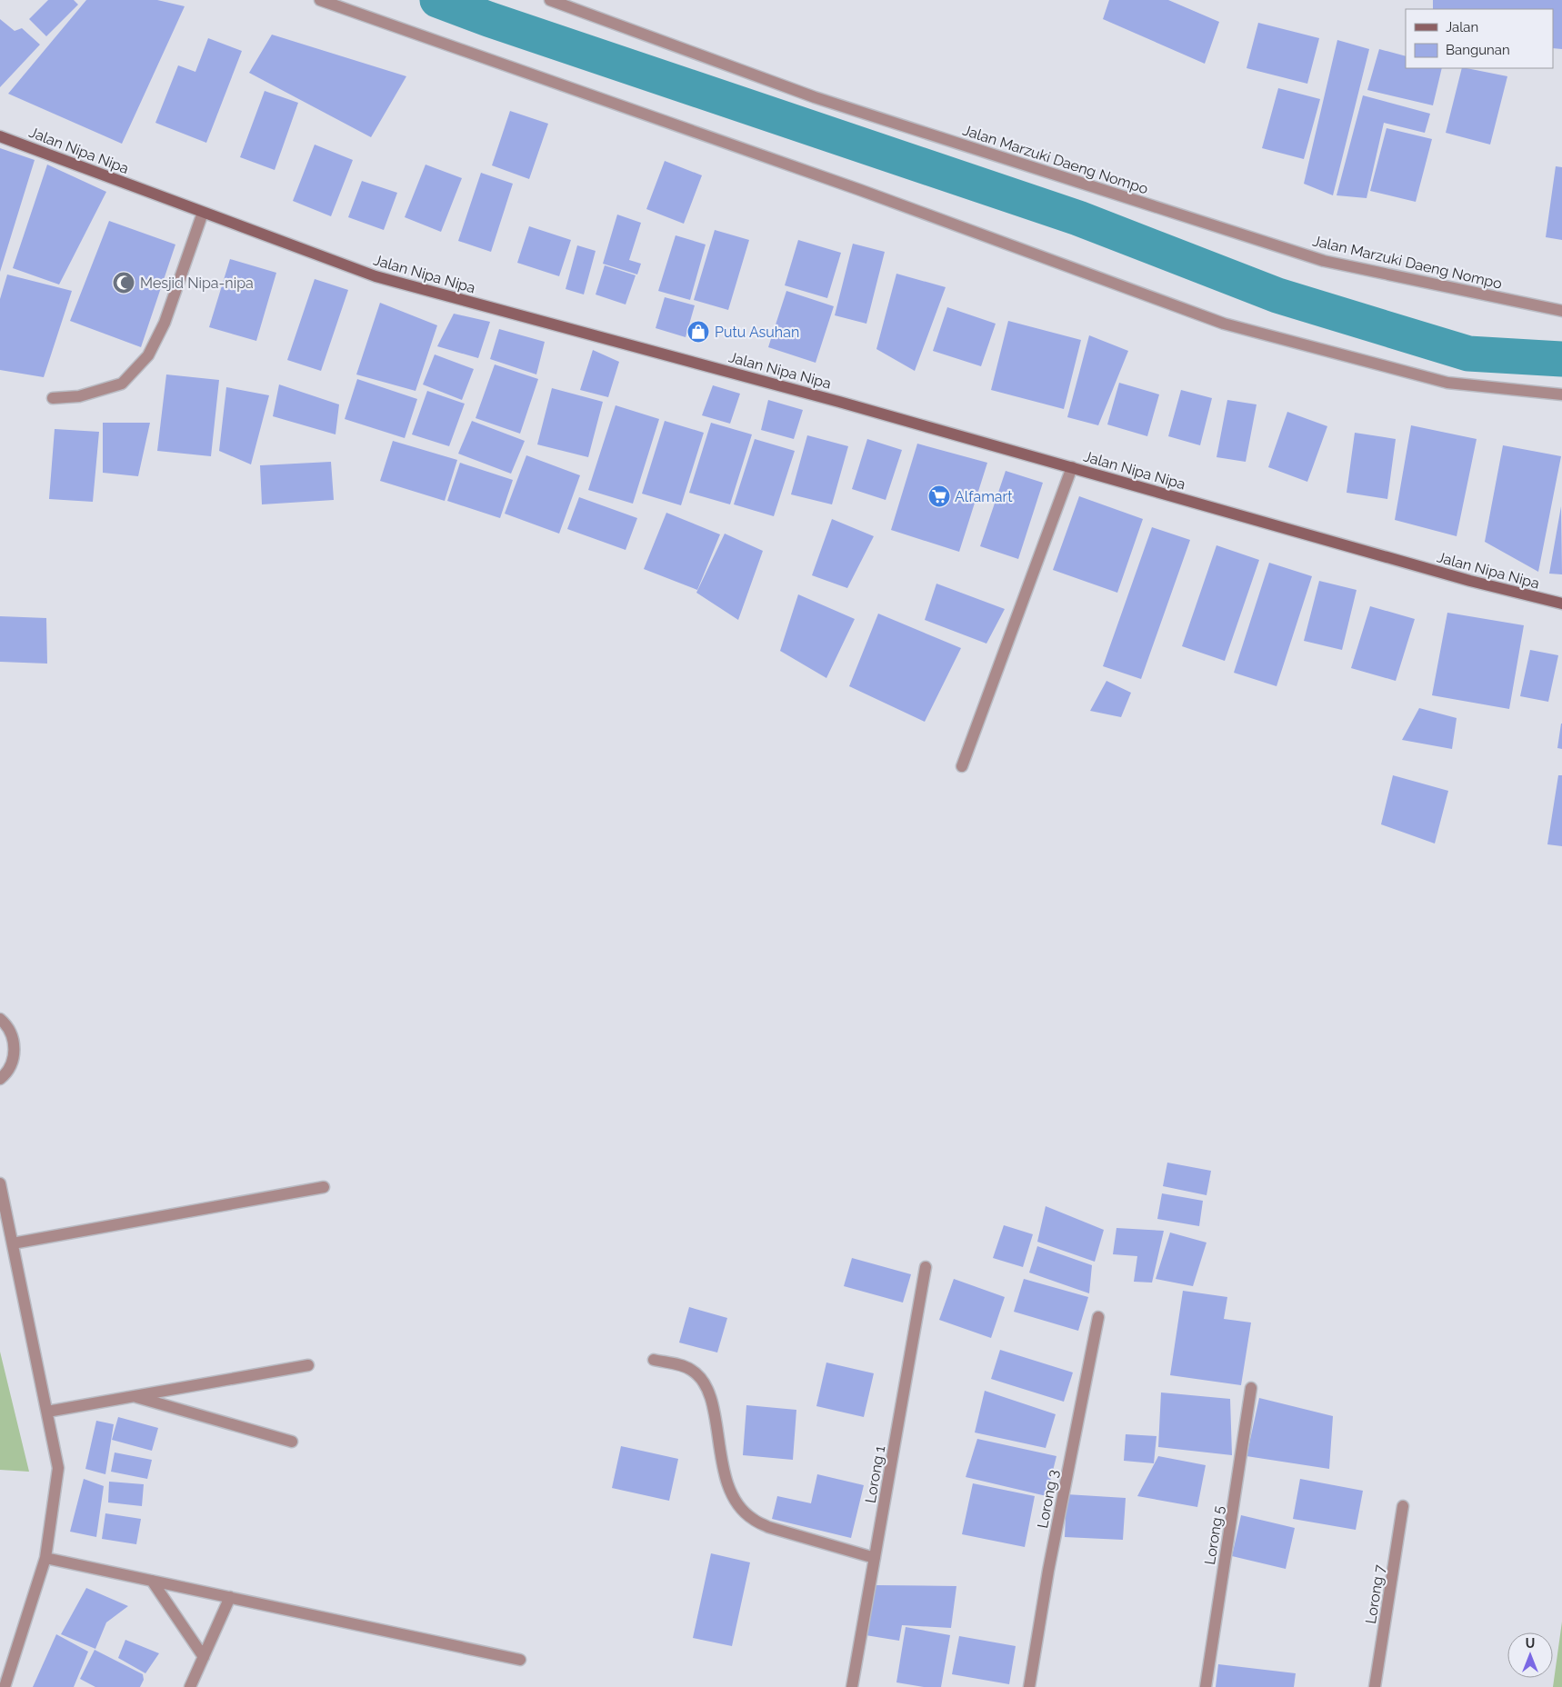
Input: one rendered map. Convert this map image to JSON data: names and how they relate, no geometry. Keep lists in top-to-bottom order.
{
  "streets": {
    "street": [
      "Jalan Nipa Nipa",
      "Jalan Marzuki Daeng Nompo",
      "Lorong 1",
      "Lorong 3",
      "Lorong 5",
      "Lorong 7"
    ]
  },
  "places": {
    "mosque": ["Mesjid Nipa-nipa"],
    "shop": ["Putu Asuhan"],
    "supermarket": ["Alfamart"]
  },
  "legend": ["Jalan", "Bangunan"],
  "north": "top"
}
